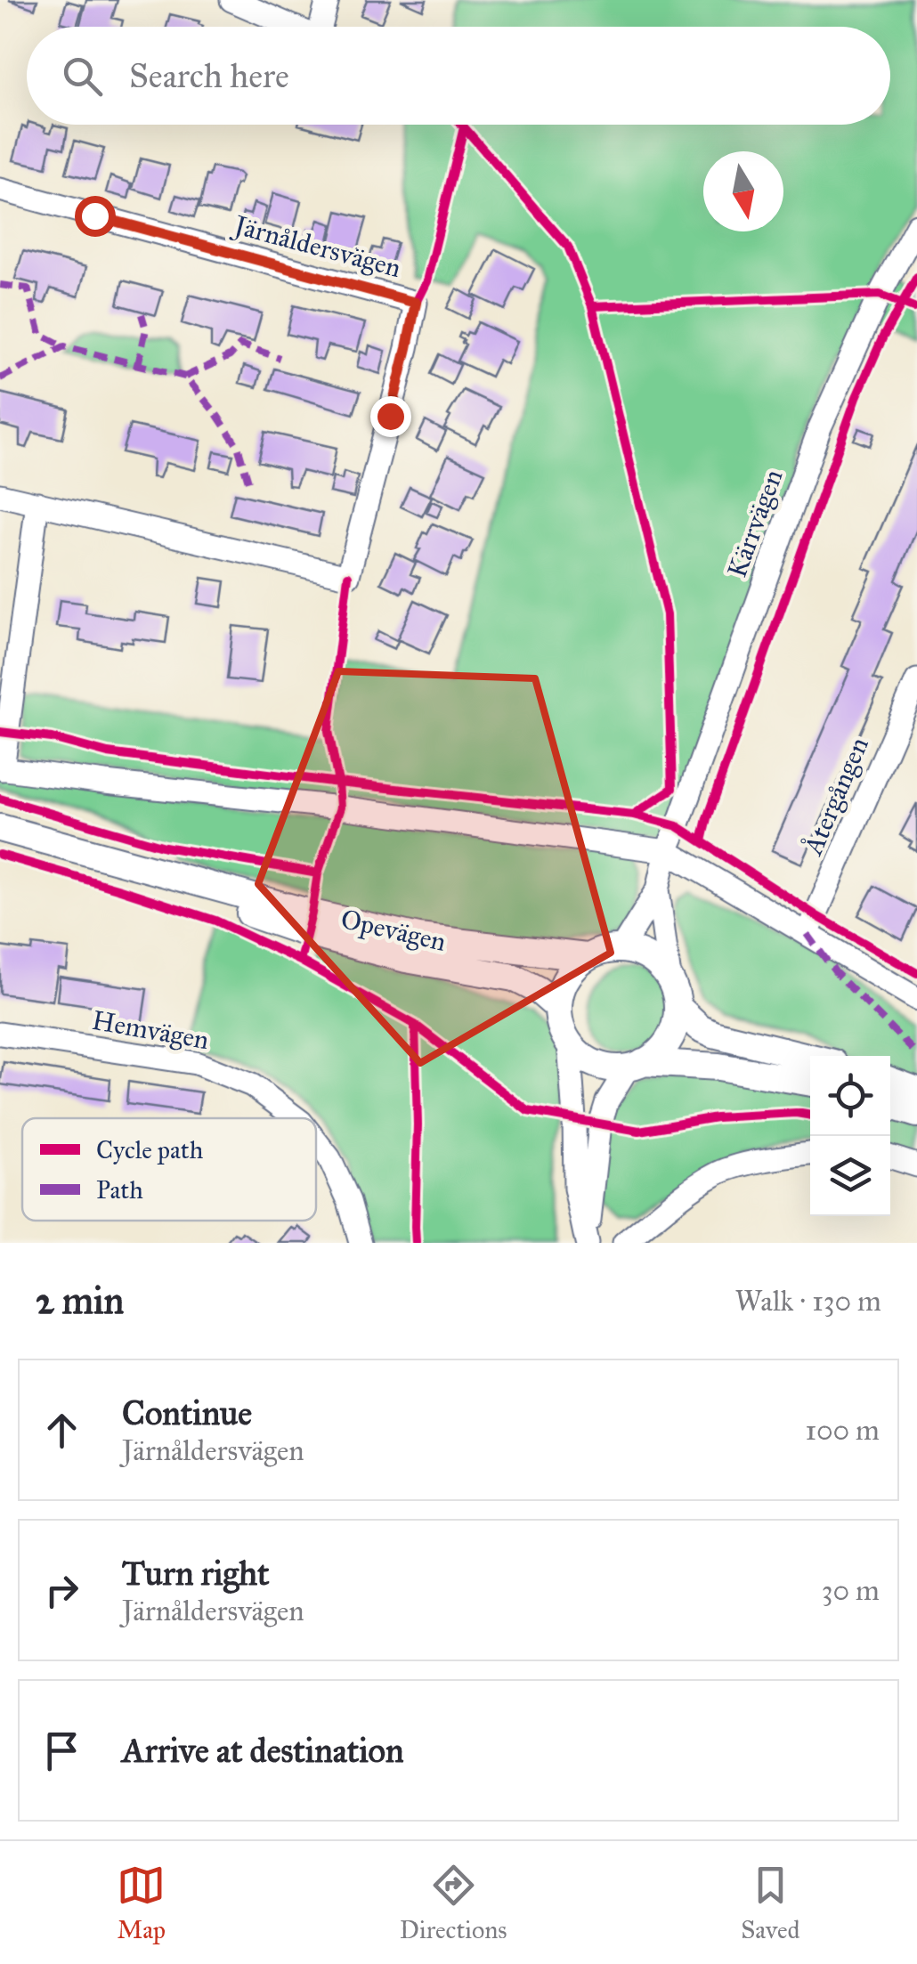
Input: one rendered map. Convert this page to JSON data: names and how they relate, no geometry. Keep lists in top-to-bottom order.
{
  "streets": {
    "main road": ["Opevägen"],
    "street": [
      "Järnåldersvägen",
      "Kärrvägen",
      "Återgången",
      "Hemvägen"
    ]
  },
  "legend": ["Cycle path", "Path"],
  "north": "bottom",
  "page": {
    "search": "Search here",
    "heading": ["2 min", "Walk · 130 m"],
    "list": [
      ["Continue", "Järnåldersvägen", "100 m"],
      ["Turn right", "Järnåldersvägen", "30 m"],
      "Arrive at destination"
    ],
    "nav": ["Map", "Directions", "Saved"]
  }
}
